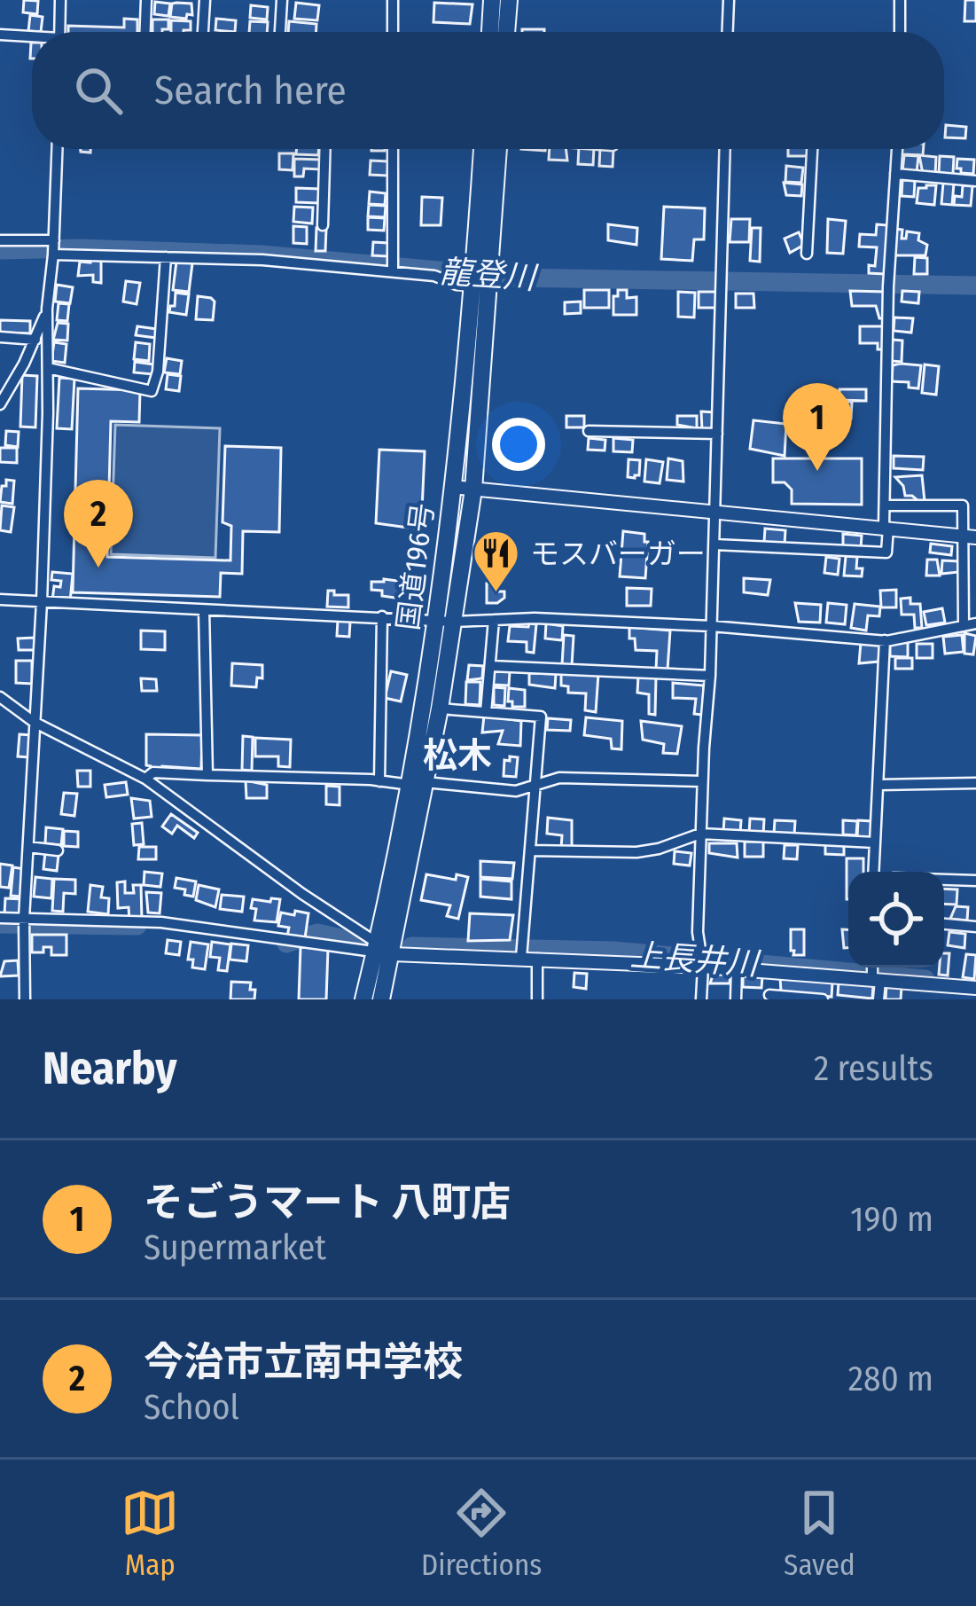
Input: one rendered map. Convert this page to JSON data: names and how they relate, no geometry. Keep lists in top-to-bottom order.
{
  "streets": {
    "highway": ["国道196号"]
  },
  "districts": ["松木"],
  "water": ["龍登川", "上長井川"],
  "places": {
    "restaurant": ["モスバーガー"]
  },
  "page": {
    "search": "Search here",
    "pins": ["1", "2"],
    "heading": ["Nearby", "2 results"],
    "list": [
      {
        "mark": "1",
        "name": "そごうマート 八町店",
        "note": "Supermarket",
        "value": "190 m"
      },
      {
        "mark": "2",
        "name": "今治市立南中学校",
        "note": "School",
        "value": "280 m"
      }
    ],
    "nav": ["Map", "Directions", "Saved"]
  }
}
